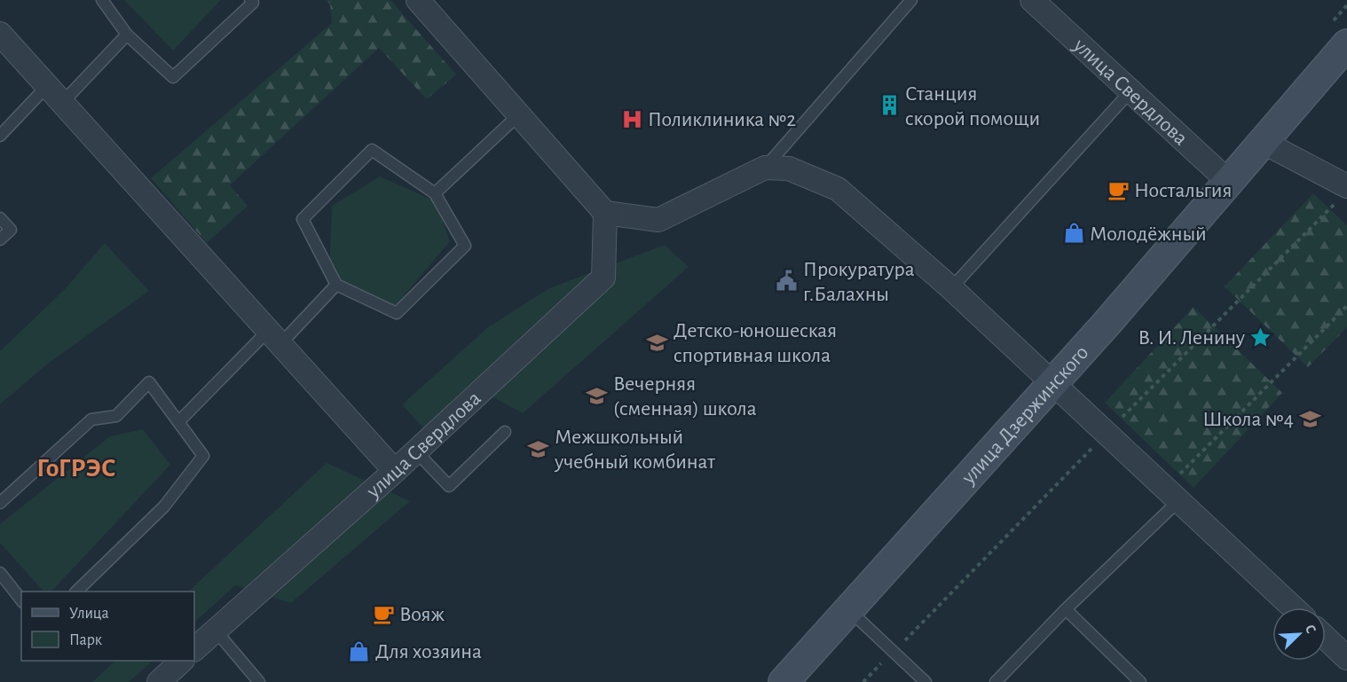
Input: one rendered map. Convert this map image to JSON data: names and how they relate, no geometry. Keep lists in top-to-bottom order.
{
  "streets": {
    "main road": ["улица Дзержинского"],
    "street": ["улица Свердлова"]
  },
  "crossings": [
    ["улица Свердлова", "улица Дзержинского"]
  ],
  "districts": ["ГоГРЭС"],
  "places": {
    "building": ["Станция скорой помощи"],
    "hospital": ["Поликлиника №2"],
    "cafe": ["Ностальгия", "Вояж"],
    "shop": ["Молодёжный", "Для хозяина"],
    "public building": ["Прокуратура г.Балахны"],
    "place": ["В. И. Ленину"],
    "school or university": [
      "Детско-юношеская спортивная школа",
      "Вечерняя (сменная) школа",
      "Школа №4",
      "Межшкольный учебный комбинат"
    ]
  },
  "legend": ["Улица", "Парк"],
  "north": "top right"
}
